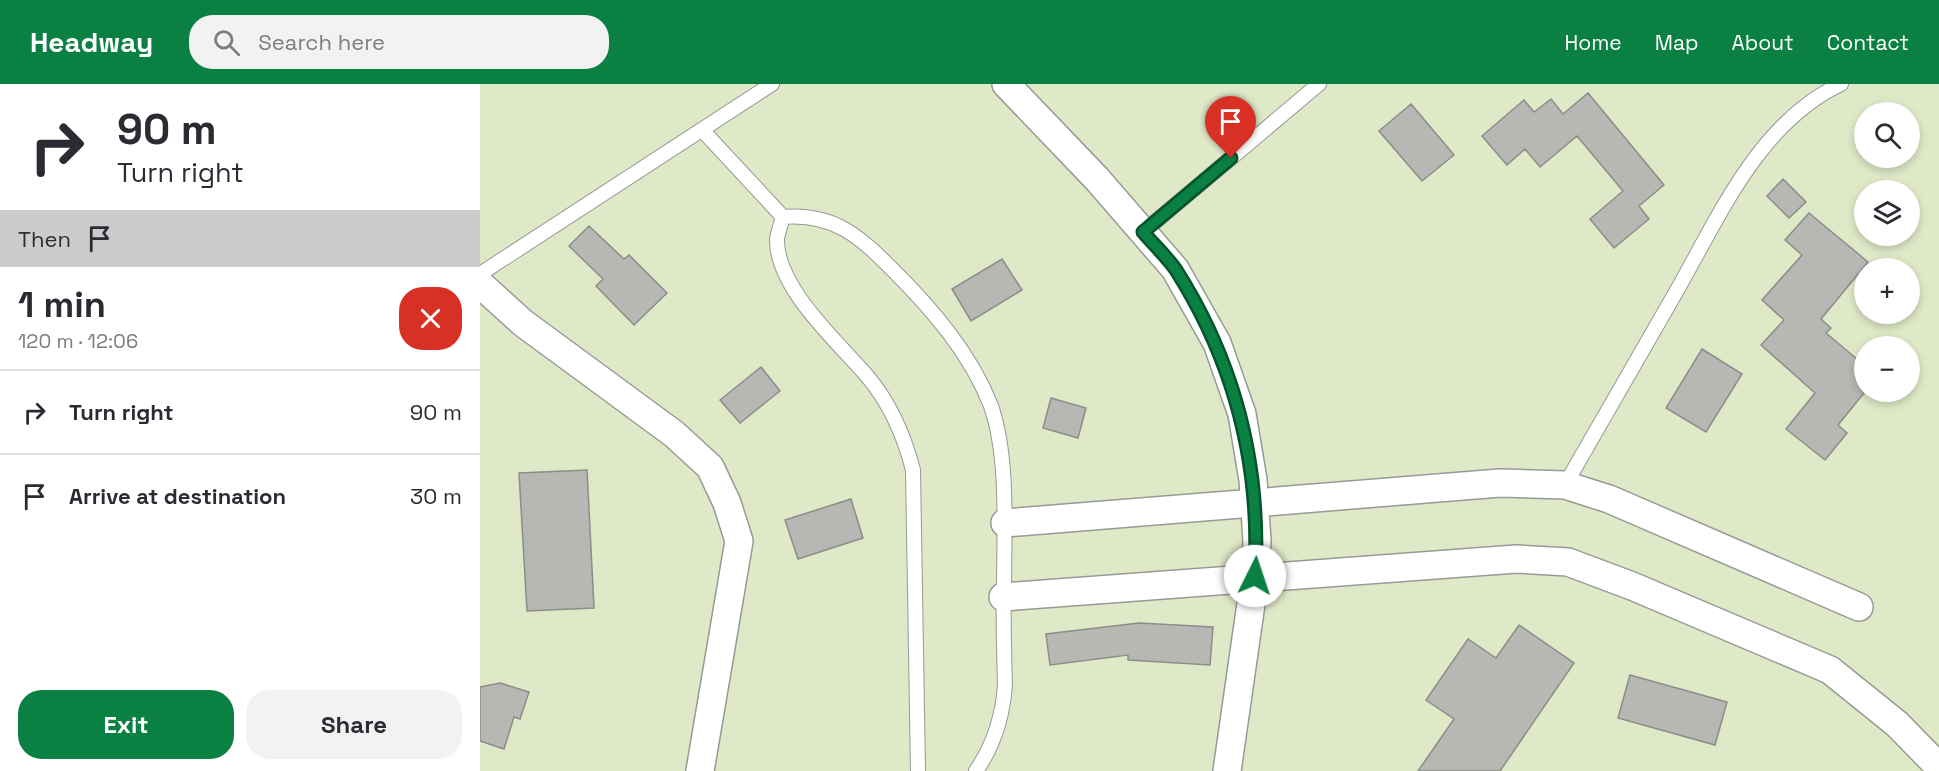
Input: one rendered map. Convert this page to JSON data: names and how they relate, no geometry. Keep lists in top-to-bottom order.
{
  "page": {
    "header": "Headway",
    "search": "Search here",
    "nav": [
      "Home",
      "Map",
      "About",
      "Contact"
    ],
    "turn": ["90 m", "Turn right"],
    "map_buttons": ["+", "−"],
    "then": "Then",
    "heading": ["1 min", "120 m · 12:06"],
    "list": [
      {
        "name": "Turn right",
        "value": "90 m"
      },
      {
        "name": "Arrive at destination",
        "value": "30 m"
      }
    ],
    "buttons": ["Exit", "Share"]
  }
}
